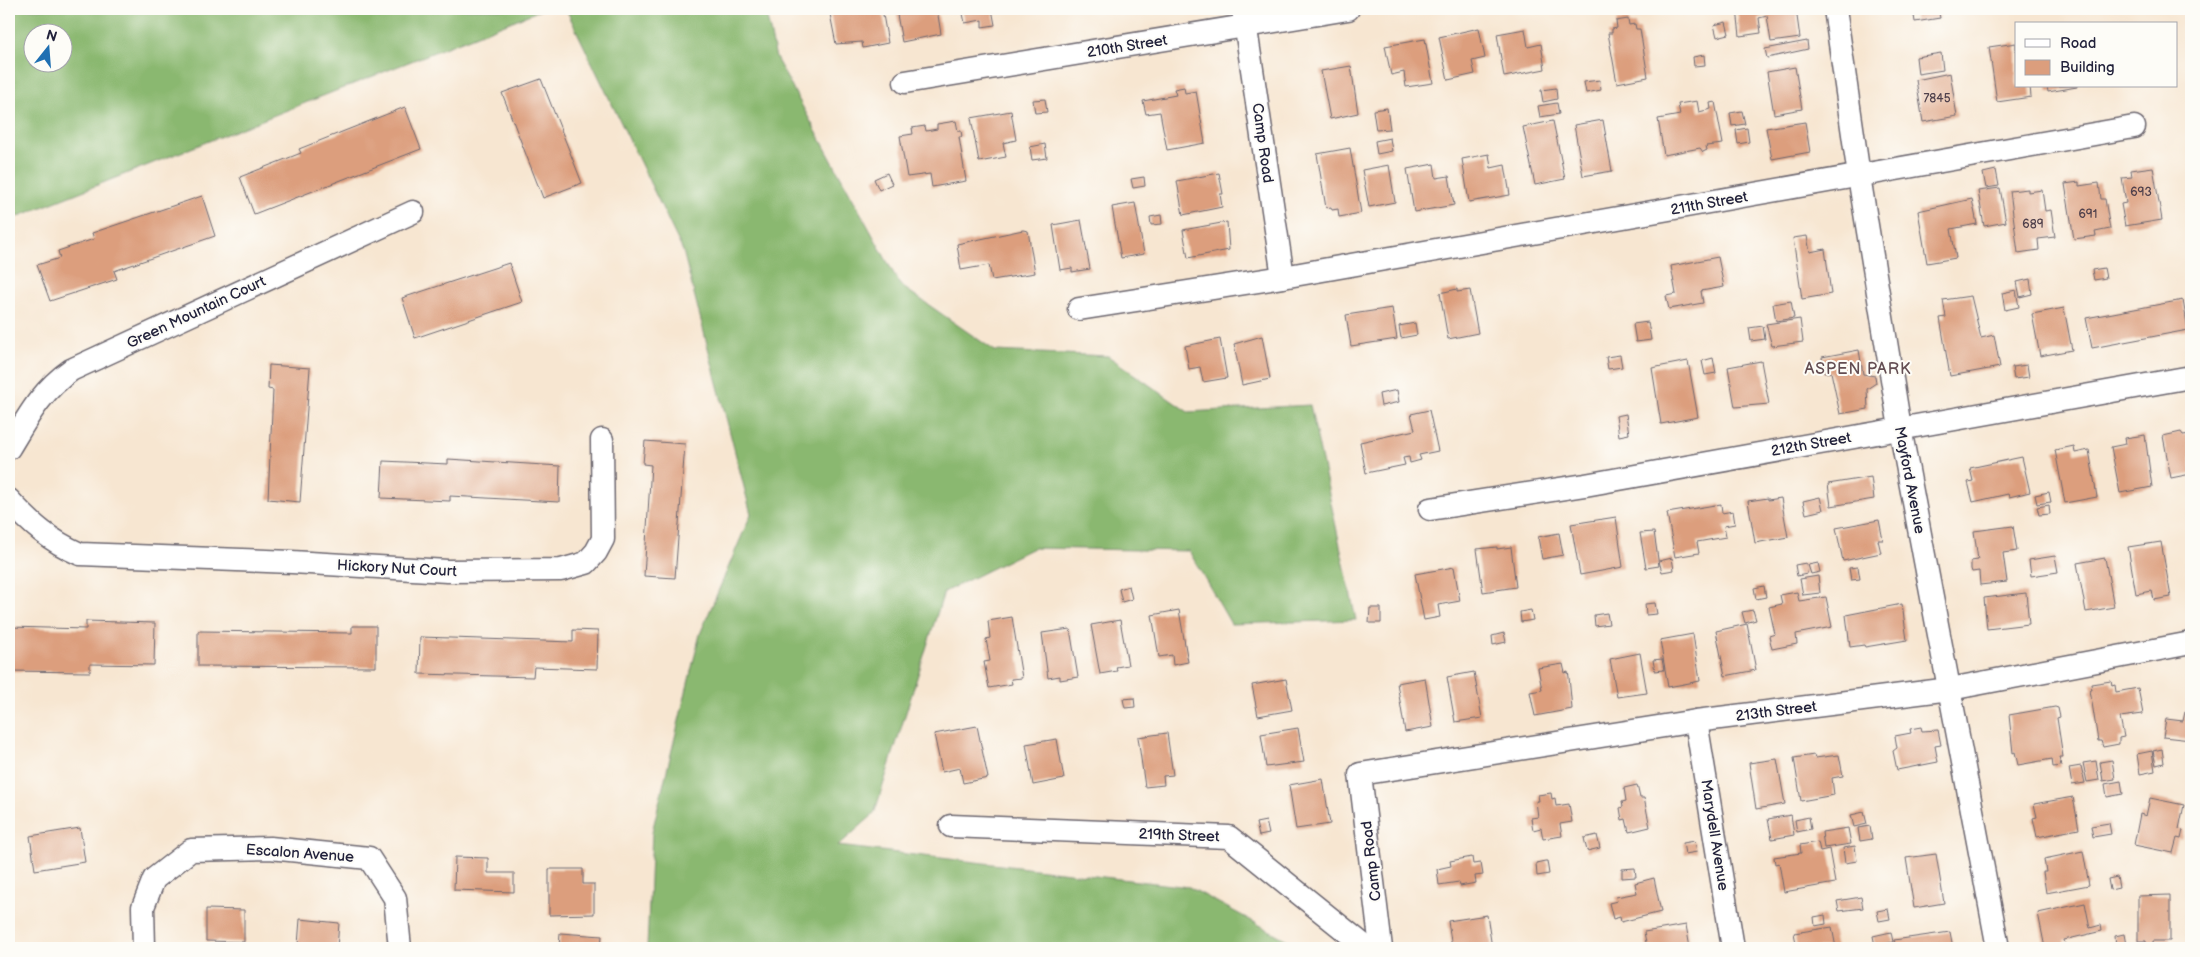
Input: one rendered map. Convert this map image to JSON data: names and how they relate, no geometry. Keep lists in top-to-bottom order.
{
  "streets": {
    "street": [
      "210th Street",
      "Camp Road",
      "211th Street",
      "Green Mountain Court",
      "212th Street",
      "Mayford Avenue",
      "Hickory Nut Court",
      "213th Street",
      "219th Street",
      "Marydell Avenue",
      "Escalon Avenue"
    ]
  },
  "crossings": [
    ["210th Street", "Camp Road"],
    ["Camp Road", "211th Street"],
    ["Camp Road", "213th Street"],
    ["211th Street", "Mayford Avenue"],
    ["212th Street", "Mayford Avenue"],
    ["Mayford Avenue", "213th Street"],
    ["213th Street", "Marydell Avenue"]
  ],
  "districts": ["ASPEN PARK"],
  "house_numbers": [
    "7845",
    "693",
    "691",
    "689"
  ],
  "legend": ["Road", "Building"],
  "north": "top"
}
